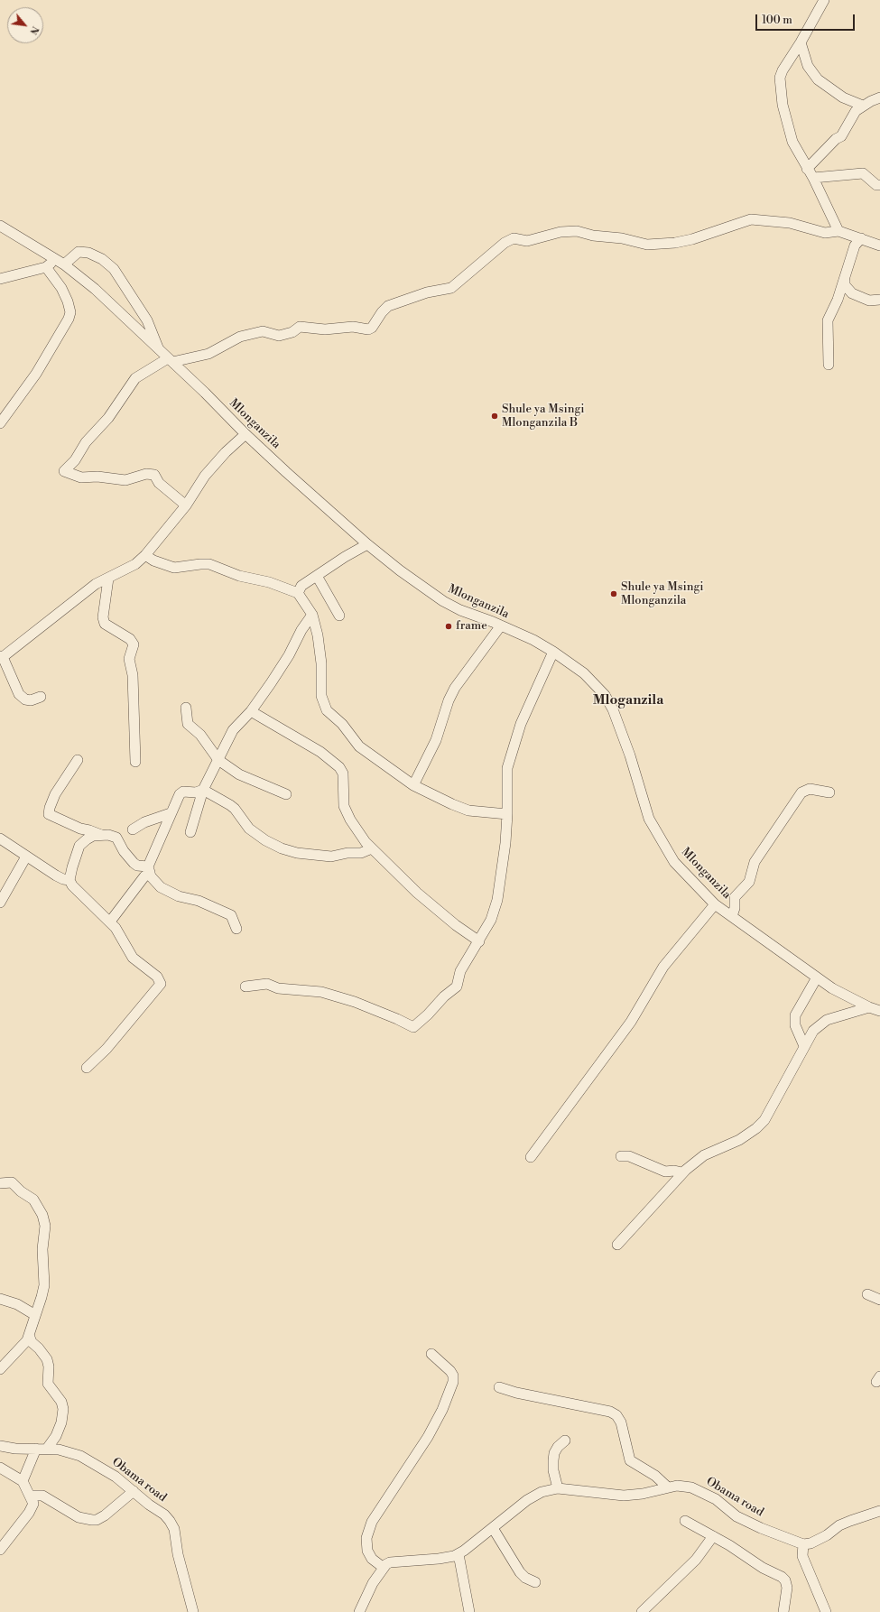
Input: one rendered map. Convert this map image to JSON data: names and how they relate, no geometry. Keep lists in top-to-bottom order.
{
  "streets": {
    "street": ["Mlonganzila", "Obama road"]
  },
  "districts": ["Mloganzila"],
  "places": ["Shule ya Msingi Mlonganzila B", "Shule ya Msingi Mlonganzila", "frame"],
  "scale_bar": "100 m",
  "north": "bottom right"
}
